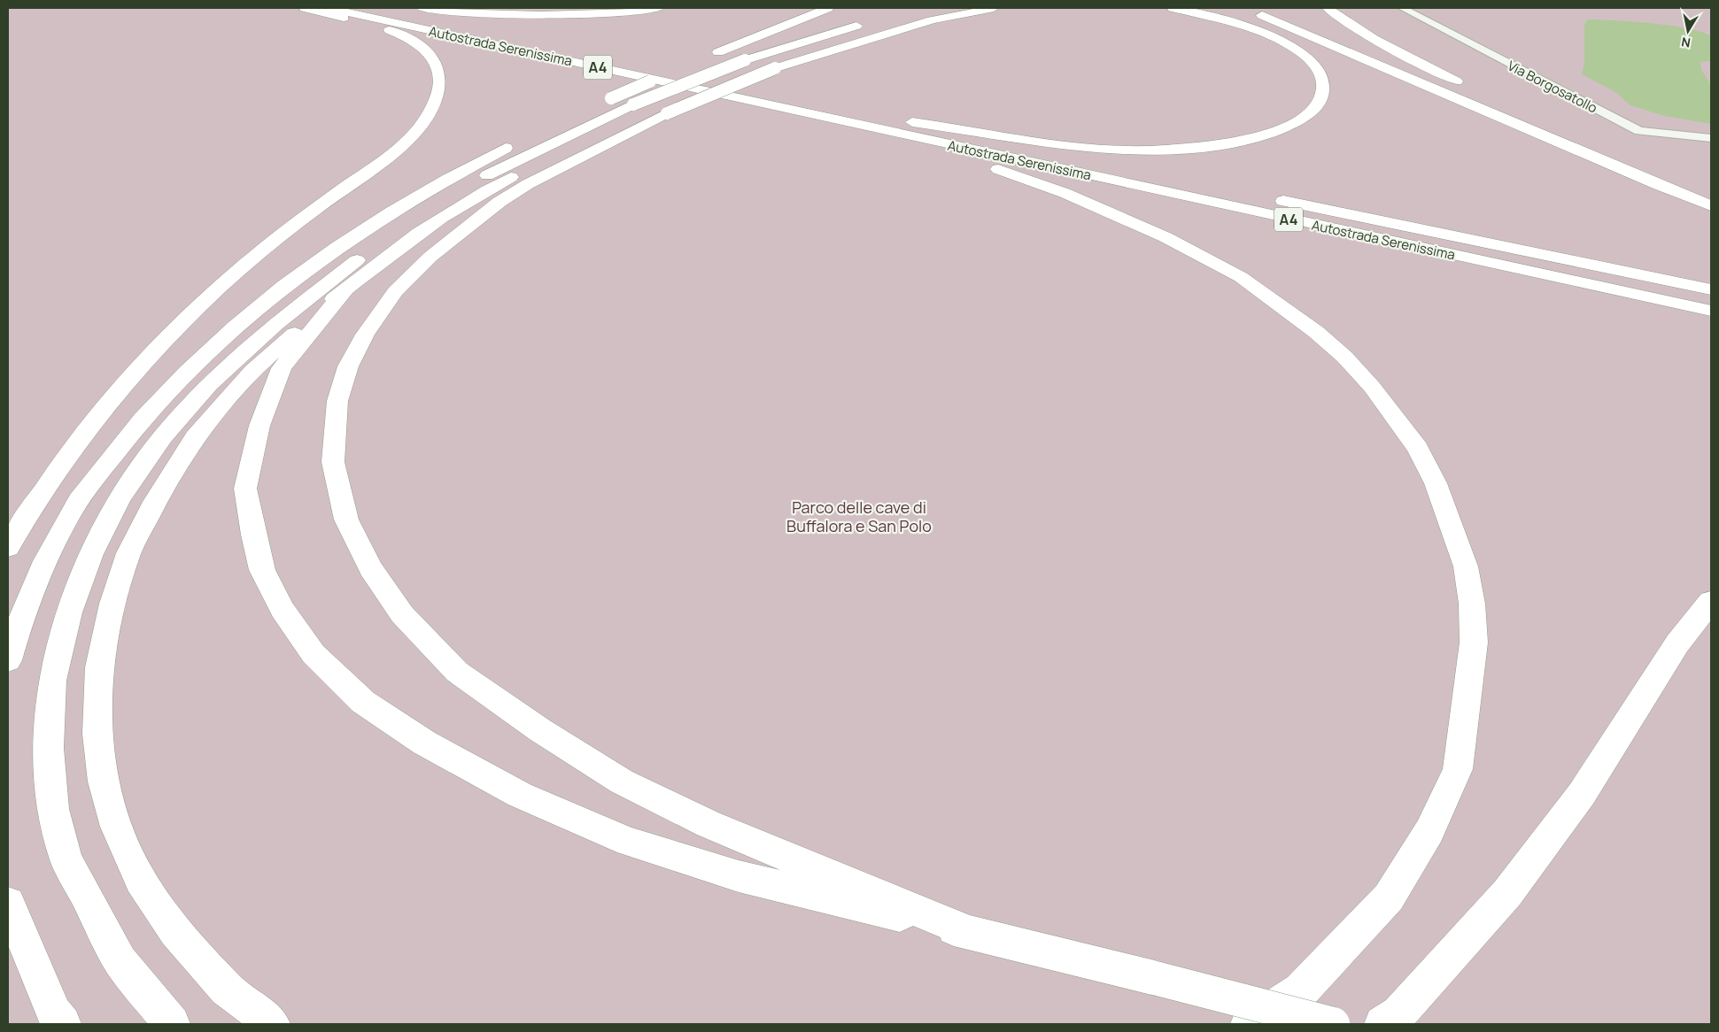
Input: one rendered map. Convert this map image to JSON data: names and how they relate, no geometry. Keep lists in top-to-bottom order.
{
  "streets": {
    "highway": ["Autostrada Serenissima", "A4"],
    "street": ["Via Borgosatollo"]
  },
  "parks": ["Parco delle cave di Buffalora e San Polo"],
  "north": "bottom"
}
